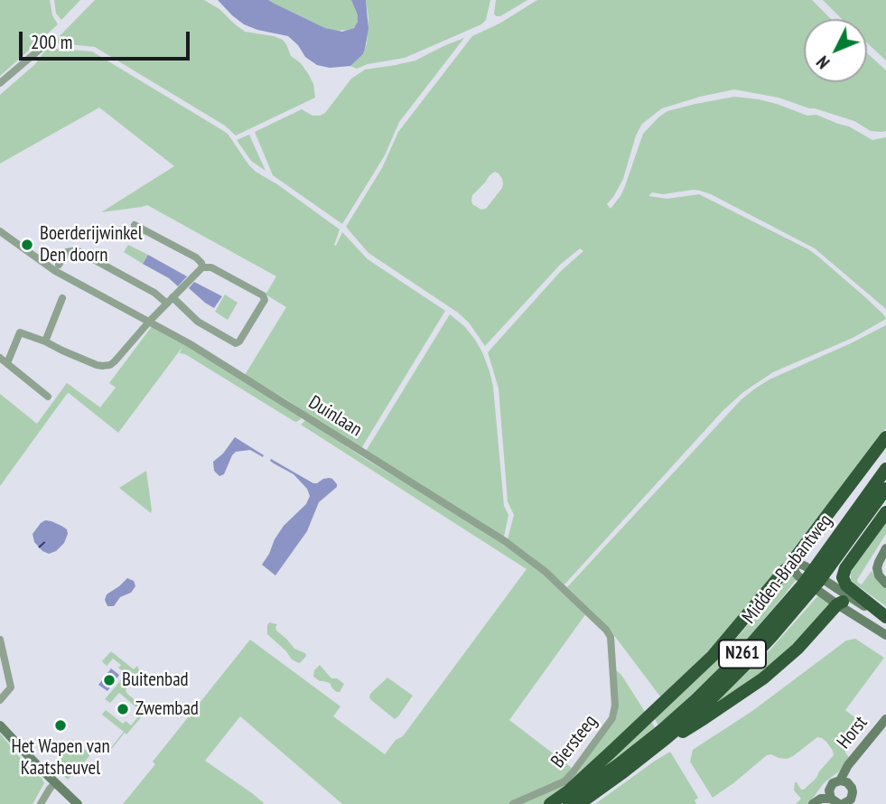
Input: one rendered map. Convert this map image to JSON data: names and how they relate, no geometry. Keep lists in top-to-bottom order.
{
  "streets": {
    "highway": ["Midden-Brabantweg", "N261"],
    "street": ["Duinlaan", "Horst", "Biersteeg"]
  },
  "crossings": [
    ["Duinlaan", "Biersteeg"],
    ["Midden-Brabantweg", "N261"]
  ],
  "places": [
    "Boerderijwinkel Den doorn",
    "Buitenbad",
    "Zwembad",
    "Het Wapen van Kaatsheuvel"
  ],
  "scale_bar": "200 m",
  "north": "bottom left"
}
